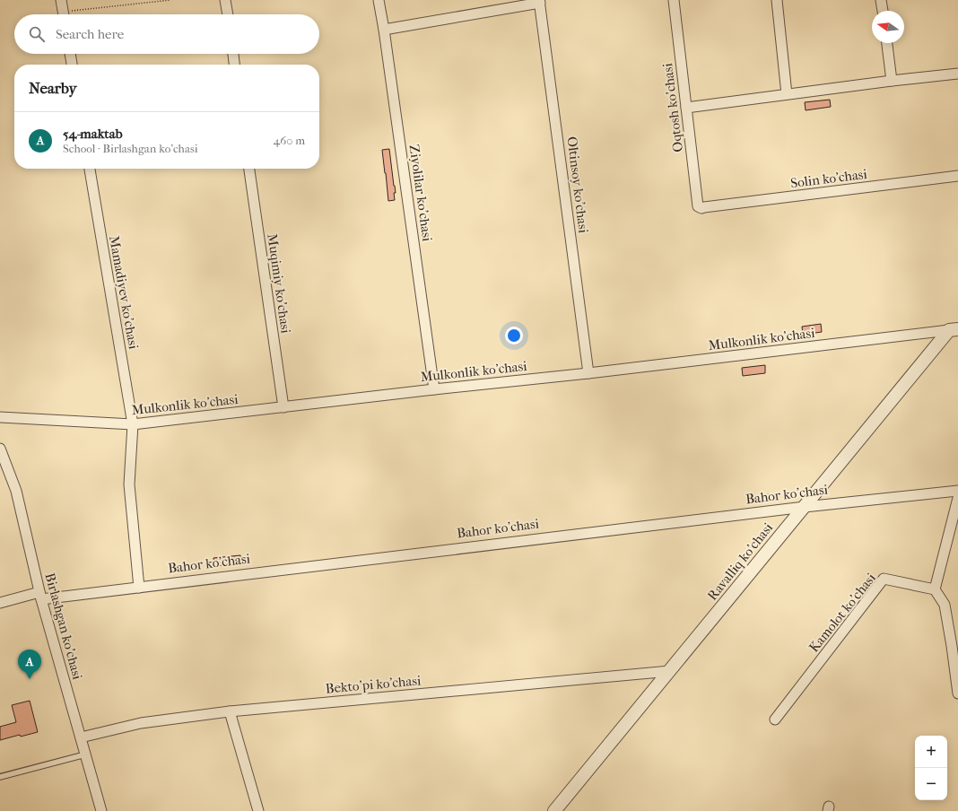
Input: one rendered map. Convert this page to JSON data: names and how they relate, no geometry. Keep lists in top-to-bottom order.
{
  "streets": {
    "street": [
      "Oqtosh ko'chasi",
      "Solin ko'chasi",
      "Oltinsoy ko'chasi",
      "Ziyolilar ko'chasi",
      "Muqimiy ko'chasi",
      "Mamadiyev ko'chasi",
      "Mulkonlik ko'chasi",
      "Bahor ko'chasi",
      "Ravalliq ko'chasi",
      "Kamolot ko'chasi",
      "Birlashgan ko'chasi",
      "Bekto'pi ko'chasi"
    ]
  },
  "crossings": [
    ["Oqtosh ko'chasi", "Solin ko'chasi"],
    ["Oltinsoy ko'chasi", "Mulkonlik ko'chasi"],
    ["Ziyolilar ko'chasi", "Mulkonlik ko'chasi"],
    ["Muqimiy ko'chasi", "Mulkonlik ko'chasi"],
    ["Mamadiyev ko'chasi", "Mulkonlik ko'chasi"],
    ["Mamadiyev ko'chasi", "Bahor ko'chasi"],
    ["Mulkonlik ko'chasi", "Ravalliq ko'chasi"],
    ["Bahor ko'chasi", "Ravalliq ko'chasi"],
    ["Bahor ko'chasi", "Birlashgan ko'chasi"],
    ["Ravalliq ko'chasi", "Bekto'pi ko'chasi"],
    ["Birlashgan ko'chasi", "Bekto'pi ko'chasi"]
  ],
  "north": "left",
  "page": {
    "search": "Search here",
    "heading": "Nearby",
    "list": [
      {
        "mark": "A",
        "name": "54-maktab",
        "note": "School · Birlashgan ko'chasi",
        "value": "460 m"
      }
    ],
    "pins": "A",
    "map_buttons": ["+", "−"]
  }
}
